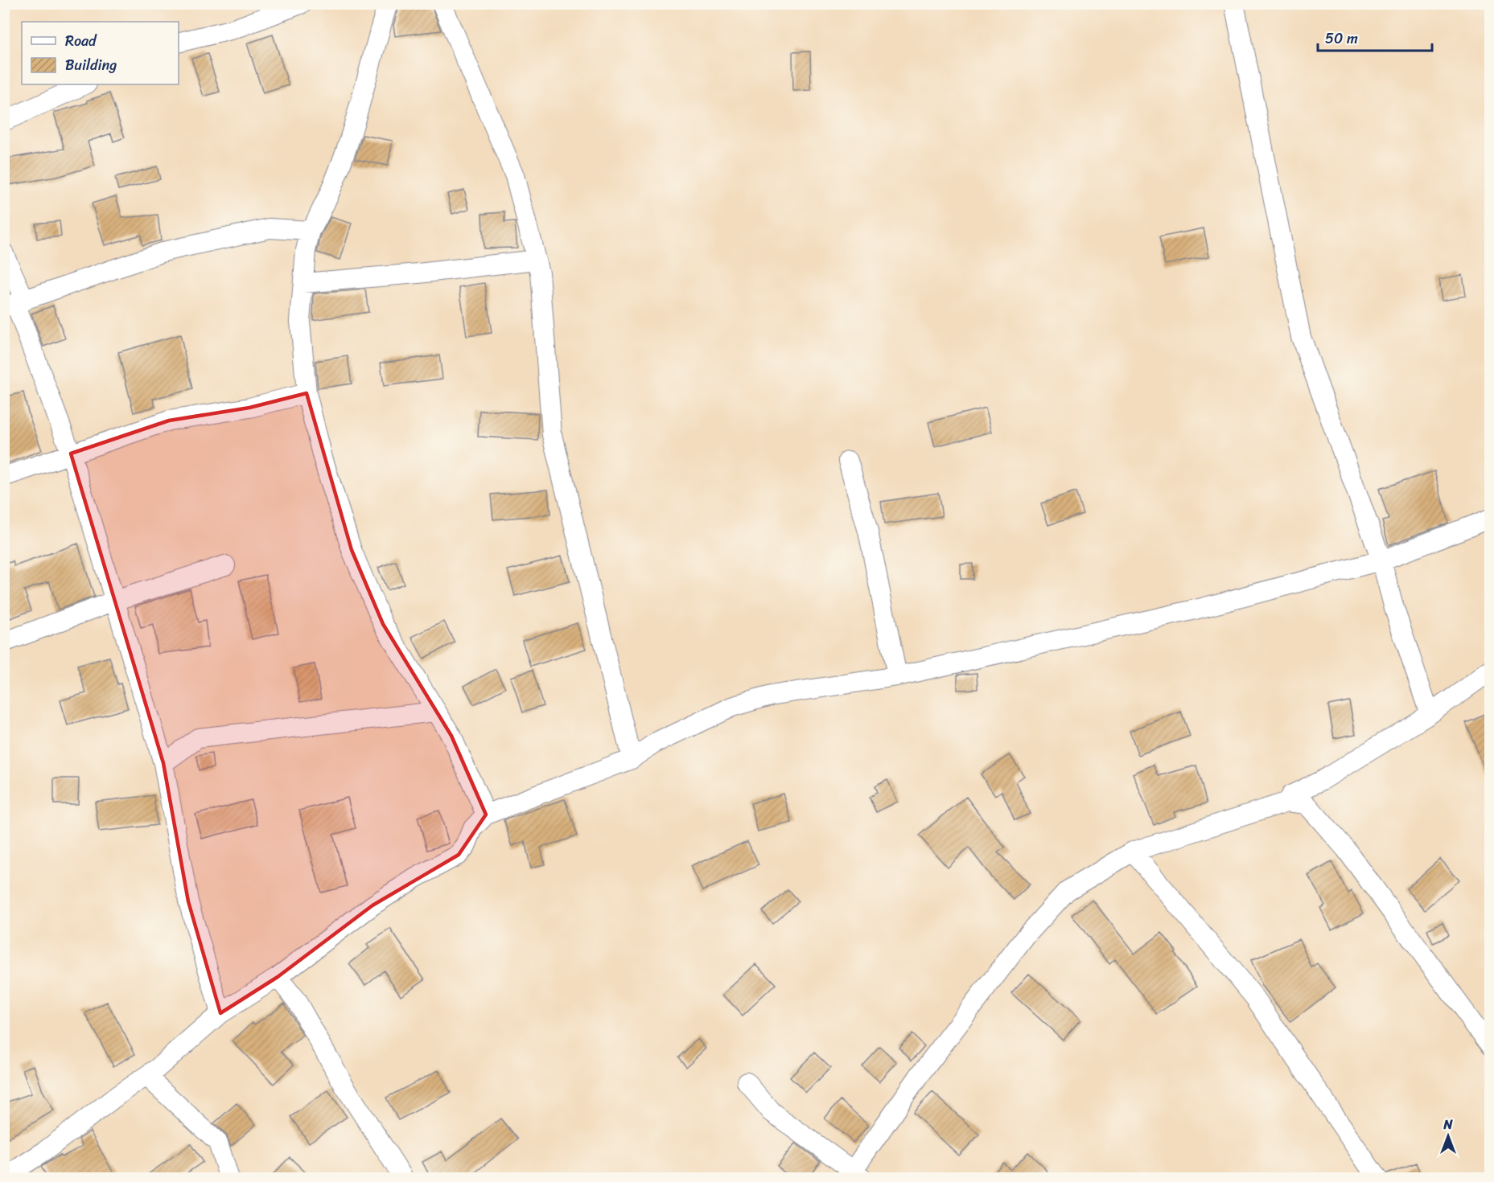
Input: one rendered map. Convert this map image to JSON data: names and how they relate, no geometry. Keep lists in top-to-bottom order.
{
  "legend": ["Road", "Building"],
  "scale_bar": "50 m",
  "north": "top"
}
